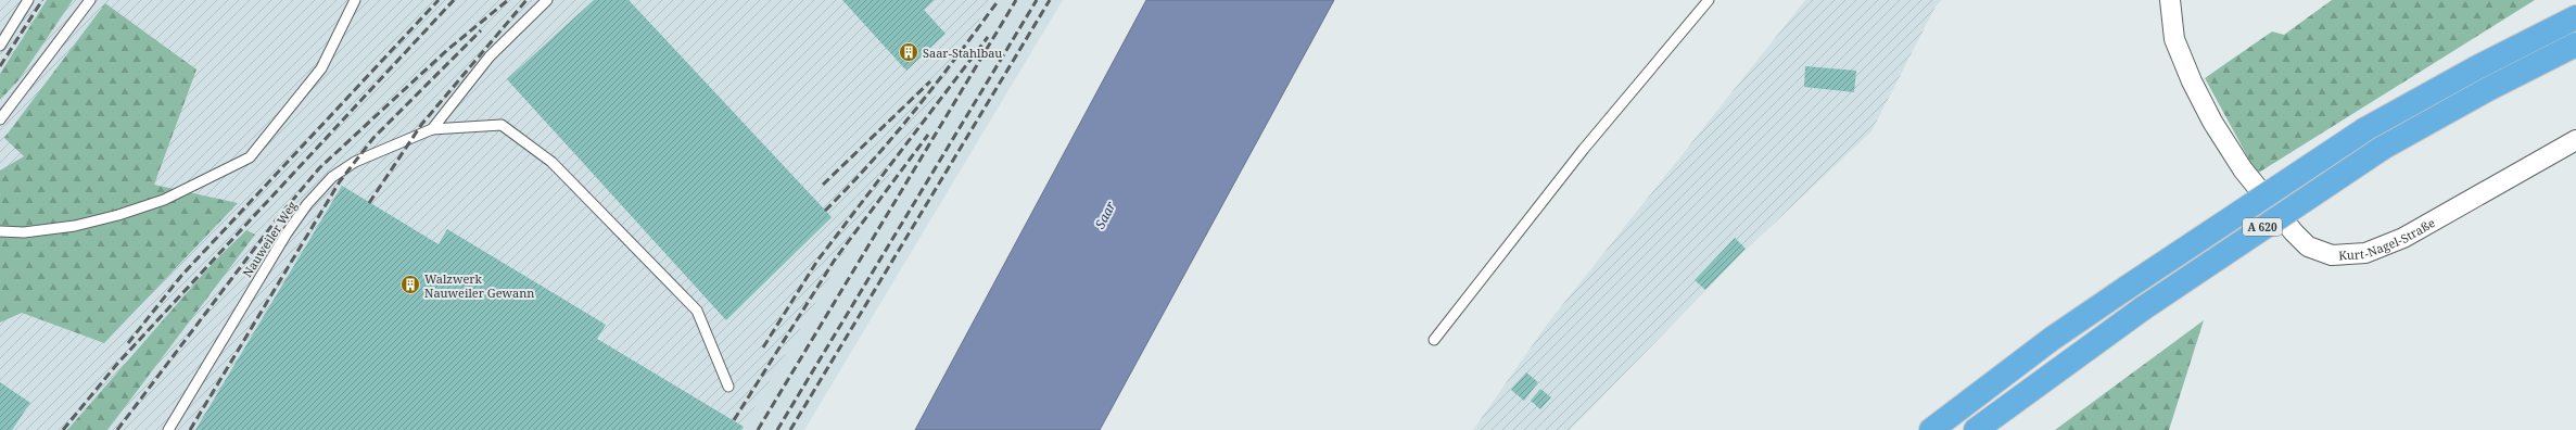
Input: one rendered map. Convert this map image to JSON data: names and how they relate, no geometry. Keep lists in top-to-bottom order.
{
  "streets": {
    "highway": ["A 620"],
    "street": ["Kurt-Nagel-Straße"],
    "lane": ["Nauweiler Weg"]
  },
  "water": ["Saar"],
  "places": {
    "building": ["Saar-Stahlbau", "Walzwerk Nauweiler Gewann"]
  }
}
